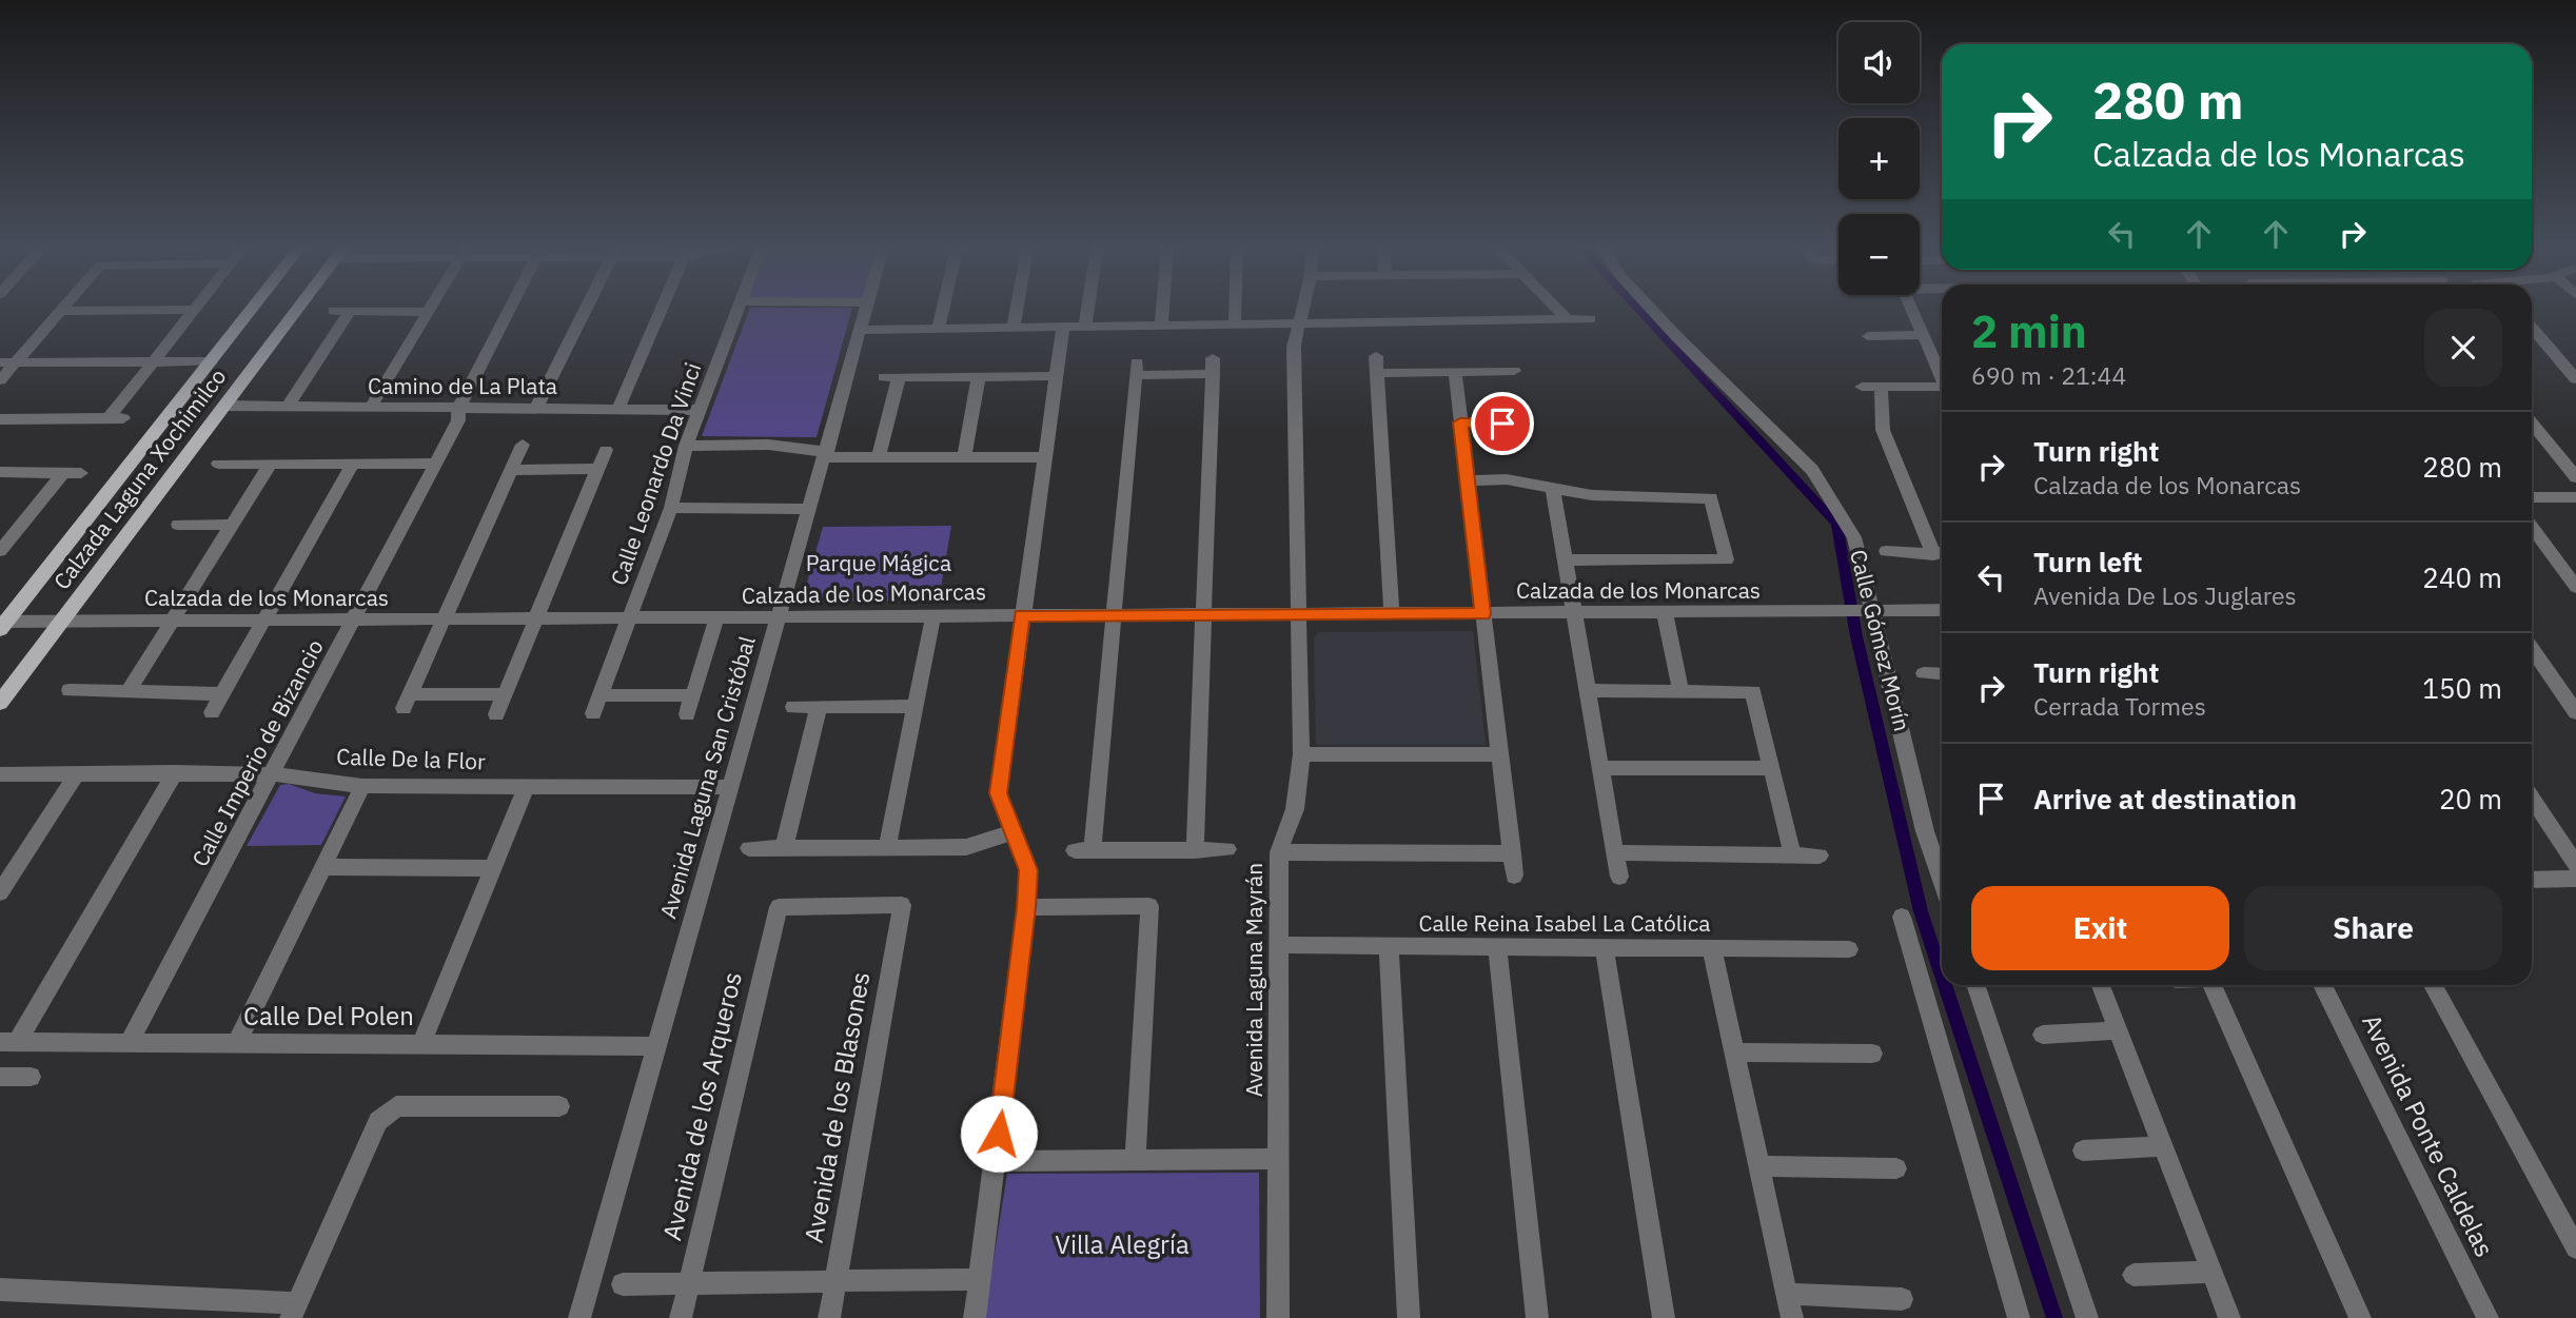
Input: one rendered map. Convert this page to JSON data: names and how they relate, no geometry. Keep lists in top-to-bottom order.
{
  "streets": {
    "main road": ["Calzada Laguna Xochimilco"],
    "street": [
      "Camino de La Plata",
      "Calle Leonardo Da Vinci",
      "Calzada de los Monarcas",
      "Calle Gómez Morín",
      "Calle Imperio de Bizancio",
      "Calle De la Flor",
      "Avenida Laguna San Cristóbal",
      "Calle Reina Isabel La Católica",
      "Avenida Laguna Mayrán",
      "Calle Del Polen",
      "Avenida de los Arqueros",
      "Avenida de los Blasones",
      "Avenida Ponte Caldelas"
    ]
  },
  "crossings": [
    ["Camino de La Plata", "Calle Leonardo Da Vinci"],
    ["Camino de La Plata", "Calzada Laguna Xochimilco"],
    ["Camino de La Plata", "Calle Imperio de Bizancio"],
    ["Calle Leonardo Da Vinci", "Calzada de los Monarcas"],
    ["Calzada Laguna Xochimilco", "Calzada de los Monarcas"],
    ["Calzada de los Monarcas", "Calle Gómez Morín"],
    ["Calzada de los Monarcas", "Calle Imperio de Bizancio"],
    ["Calzada de los Monarcas", "Avenida Laguna San Cristóbal"],
    ["Calzada de los Monarcas", "Avenida Laguna Mayrán"],
    ["Calle Imperio de Bizancio", "Calle De la Flor"],
    ["Calle Imperio de Bizancio", "Calle Del Polen"],
    ["Calle De la Flor", "Avenida Laguna San Cristóbal"],
    ["Avenida Laguna San Cristóbal", "Calle Del Polen"],
    ["Calle Reina Isabel La Católica", "Avenida Laguna Mayrán"],
    ["Avenida de los Arqueros", "Avenida de los Blasones"]
  ],
  "parks": ["Parque Mágica", "Villa Alegría"],
  "page": {
    "map_buttons": ["+", "−"],
    "turn": ["280 m", "Calzada de los Monarcas"],
    "heading": ["2 min", "690 m · 21:44"],
    "list": [
      {
        "name": "Turn right",
        "note": "Calzada de los Monarcas",
        "value": "280 m"
      },
      {
        "name": "Turn left",
        "note": "Avenida De Los Juglares",
        "value": "240 m"
      },
      {
        "name": "Turn right",
        "note": "Cerrada Tormes",
        "value": "150 m"
      },
      {
        "name": "Arrive at destination",
        "value": "20 m"
      }
    ],
    "buttons": ["Exit", "Share"]
  }
}
